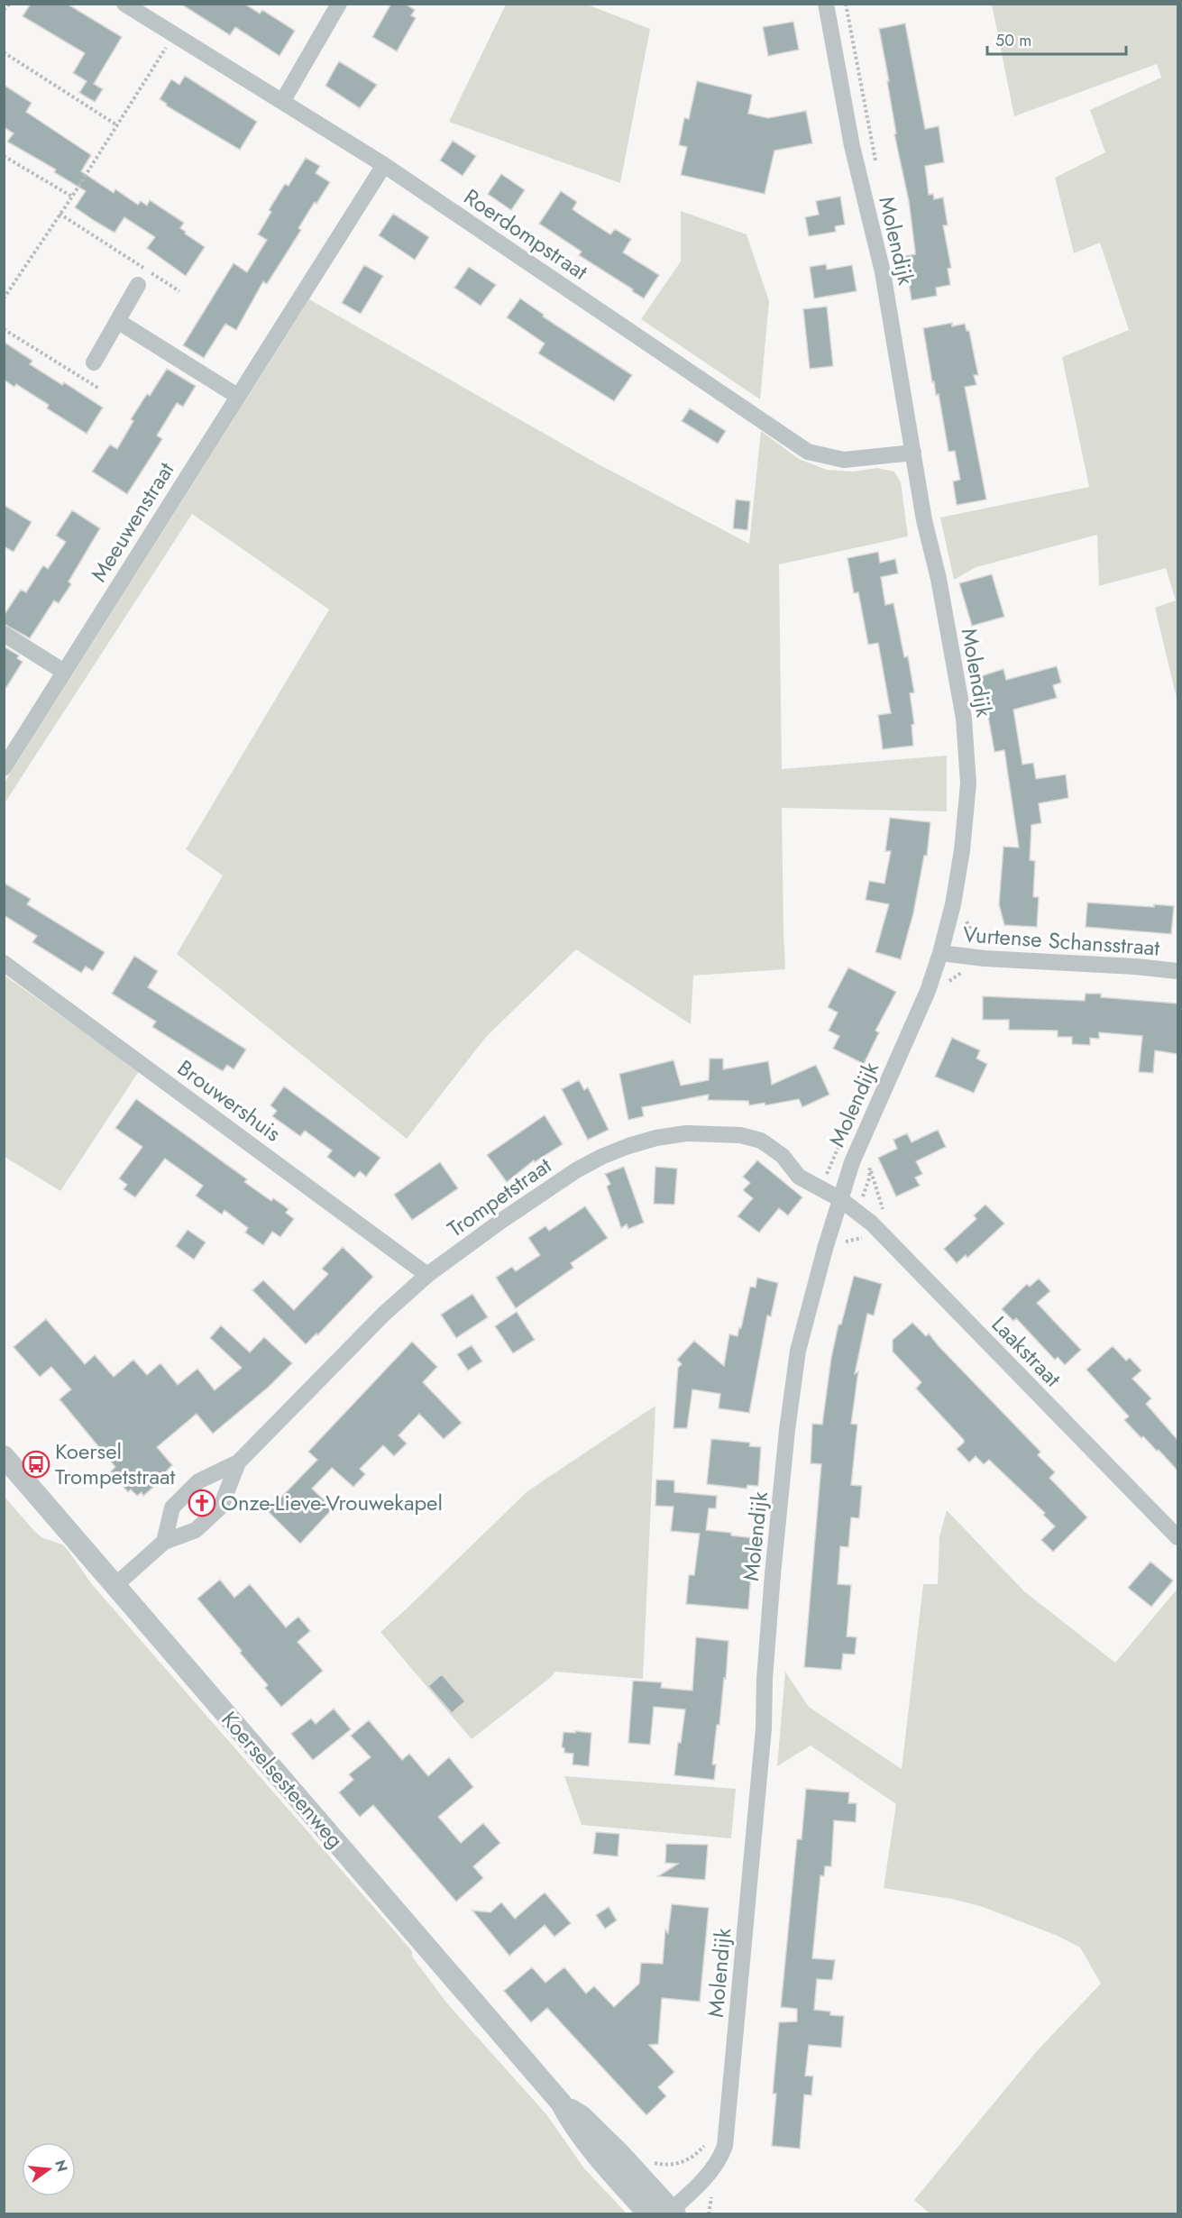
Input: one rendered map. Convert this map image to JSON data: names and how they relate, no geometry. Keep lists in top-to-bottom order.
{
  "streets": {
    "street": [
      "Roerdompstraat",
      "Molendijk",
      "Meeuwenstraat",
      "Vurtense Schansstraat",
      "Brouwershuis",
      "Trompetstraat",
      "Laakstraat",
      "Koerselsesteenweg"
    ]
  },
  "crossings": [
    ["Roerdompstraat", "Molendijk"],
    ["Roerdompstraat", "Meeuwenstraat"],
    ["Molendijk", "Vurtense Schansstraat"],
    ["Molendijk", "Trompetstraat"],
    ["Molendijk", "Laakstraat"],
    ["Molendijk", "Koerselsesteenweg"],
    ["Brouwershuis", "Trompetstraat"],
    ["Trompetstraat", "Laakstraat"],
    ["Trompetstraat", "Koerselsesteenweg"]
  ],
  "places": {
    "bus stop": ["Koersel Trompetstraat"],
    "church": ["Onze-Lieve-Vrouwekapel"]
  },
  "scale_bar": "50 m",
  "north": "right"
}
